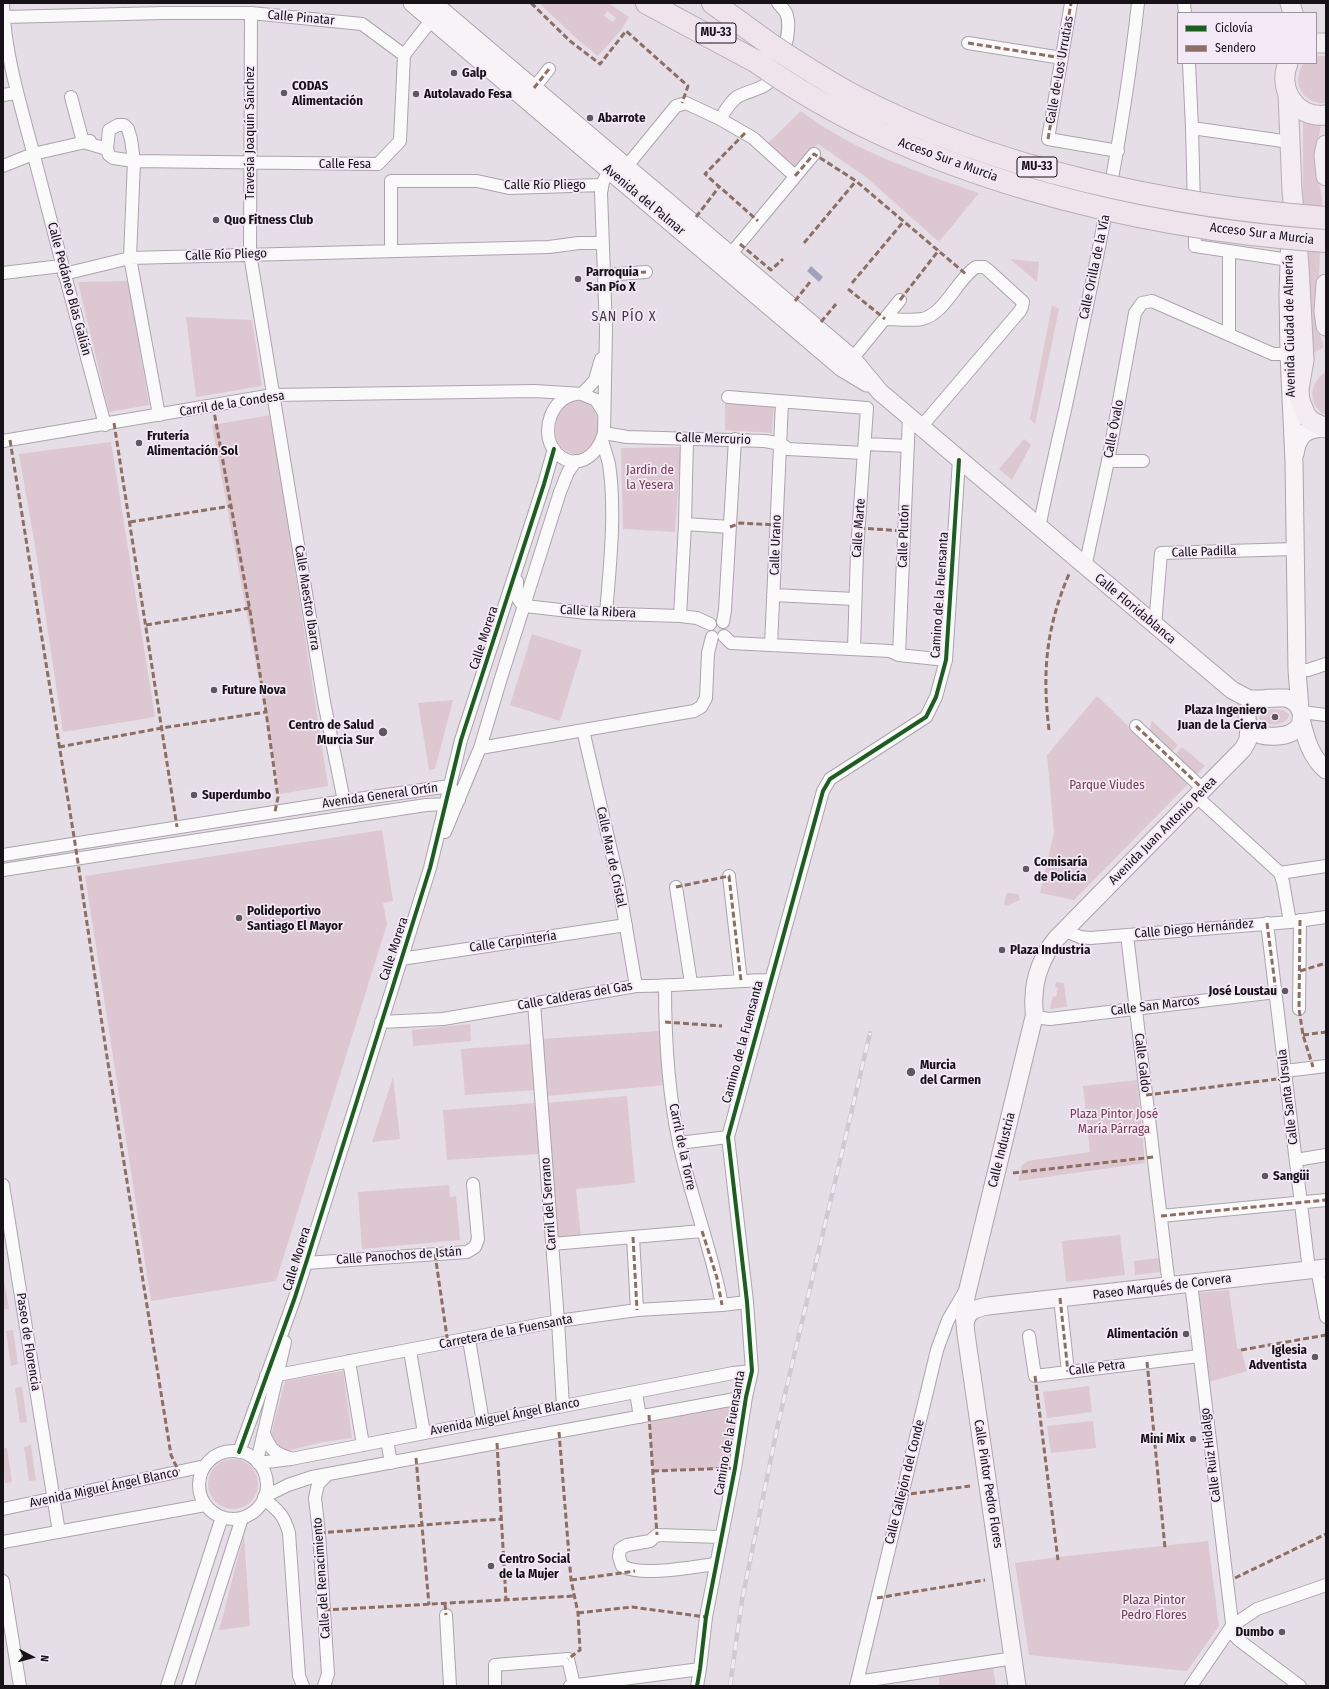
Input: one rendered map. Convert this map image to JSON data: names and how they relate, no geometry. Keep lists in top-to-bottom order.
{
  "streets": {
    "highway": ["MU-33", "Acceso Sur a Murcia"],
    "main road": [
      "Avenida del Palmar",
      "Avenida Ciudad de Almería",
      "Calle Floridablanca",
      "Avenida Juan Antonio Perea",
      "Calle Industria",
      "Paseo Marqués de Corvera",
      "Calle Pintor Pedro Flores"
    ],
    "street": [
      "Calle Pinatar",
      "Calle de Los Urrutias",
      "Travesía Joaquín Sánchez",
      "Calle Fesa",
      "Calle Río Pliego",
      "Calle Orilla de la Vía",
      "Calle Pedáneo Blas Galián",
      "Carril de la Condesa",
      "Calle Óvalo",
      "Calle Mercurio",
      "Calle Marte",
      "Calle Plutón",
      "Calle Urano",
      "Calle Padilla",
      "Camino de la Fuensanta",
      "Calle Maestro Ibarra",
      "Calle la Ribera",
      "Calle Morera",
      "Avenida General Ortín",
      "Calle Mar de Cristal",
      "Calle Diego Hernández",
      "Calle Carpintería",
      "Calle Calderas del Gas",
      "Calle San Marcos",
      "Calle Galdo",
      "Calle Santa Úrsula",
      "Carril de la Torre",
      "Carril del Serrano",
      "Calle Panochos de Istán",
      "Carretera de la Fuensanta",
      "Paseo de Florencia",
      "Calle Petra",
      "Avenida Miguel Ángel Blanco",
      "Calle Ruiz Hidalgo",
      "Calle Callejón del Conde",
      "Calle del Renacimiento"
    ]
  },
  "crossings": [
    ["Calle Pinatar", "Travesía Joaquín Sánchez"],
    ["Calle Pinatar", "Calle Fesa"],
    ["Calle Pinatar", "Calle Pedáneo Blas Galián"],
    ["Calle de Los Urrutias", "Calle Orilla de la Vía"],
    ["Travesía Joaquín Sánchez", "Calle Fesa"],
    ["Travesía Joaquín Sánchez", "Calle Río Pliego"],
    ["Travesía Joaquín Sánchez", "Carril de la Condesa"],
    ["Travesía Joaquín Sánchez", "Calle Maestro Ibarra"],
    ["Calle Río Pliego", "Avenida del Palmar"],
    ["Calle Río Pliego", "Calle Pedáneo Blas Galián"],
    ["Avenida del Palmar", "Calle Orilla de la Vía"],
    ["Avenida del Palmar", "Calle Plutón"],
    ["Avenida del Palmar", "Camino de la Fuensanta"],
    ["Avenida del Palmar", "Calle Floridablanca"],
    ["Calle Orilla de la Vía", "Calle Floridablanca"],
    ["Calle Pedáneo Blas Galián", "Carril de la Condesa"],
    ["Avenida Ciudad de Almería", "Calle Padilla"],
    ["Avenida Ciudad de Almería", "Calle Floridablanca"],
    ["Avenida Ciudad de Almería", "Avenida Juan Antonio Perea"],
    ["Carril de la Condesa", "Calle Mercurio"],
    ["Carril de la Condesa", "Calle Maestro Ibarra"],
    ["Carril de la Condesa", "Calle Morera"],
    ["Calle Óvalo", "Calle Floridablanca"],
    ["Calle Mercurio", "Calle Marte"],
    ["Calle Mercurio", "Calle Plutón"],
    ["Calle Mercurio", "Calle Urano"],
    ["Calle Mercurio", "Calle Morera"],
    ["Calle Padilla", "Calle Floridablanca"],
    ["Camino de la Fuensanta", "Calle Calderas del Gas"],
    ["Camino de la Fuensanta", "Carretera de la Fuensanta"],
    ["Camino de la Fuensanta", "Avenida Miguel Ángel Blanco"],
    ["Calle Maestro Ibarra", "Avenida General Ortín"],
    ["Calle Floridablanca", "Avenida Juan Antonio Perea"],
    ["Calle la Ribera", "Calle Morera"],
    ["Calle Morera", "Avenida General Ortín"],
    ["Calle Morera", "Calle Carpintería"],
    ["Calle Morera", "Calle Calderas del Gas"],
    ["Calle Morera", "Calle Panochos de Istán"],
    ["Calle Morera", "Carretera de la Fuensanta"],
    ["Calle Morera", "Avenida Miguel Ángel Blanco"],
    ["Avenida Juan Antonio Perea", "Calle Diego Hernández"],
    ["Calle Mar de Cristal", "Calle Carpintería"],
    ["Calle Mar de Cristal", "Calle Calderas del Gas"],
    ["Calle Diego Hernández", "Calle Galdo"],
    ["Calle Diego Hernández", "Calle Santa Úrsula"],
    ["Calle Calderas del Gas", "Carril de la Torre"],
    ["Calle Calderas del Gas", "Carril del Serrano"],
    ["Calle San Marcos", "Calle Galdo"],
    ["Calle San Marcos", "Calle Santa Úrsula"],
    ["Calle San Marcos", "Calle Industria"],
    ["Calle Galdo", "Paseo Marqués de Corvera"],
    ["Calle Santa Úrsula", "Paseo Marqués de Corvera"],
    ["Carril de la Torre", "Carretera de la Fuensanta"],
    ["Calle Industria", "Paseo Marqués de Corvera"],
    ["Calle Industria", "Calle Callejón del Conde"],
    ["Calle Industria", "Calle Pintor Pedro Flores"],
    ["Carril del Serrano", "Carretera de la Fuensanta"],
    ["Carril del Serrano", "Avenida Miguel Ángel Blanco"],
    ["Paseo Marqués de Corvera", "Calle Ruiz Hidalgo"],
    ["Paseo Marqués de Corvera", "Calle Callejón del Conde"],
    ["Paseo Marqués de Corvera", "Calle Pintor Pedro Flores"],
    ["Paseo de Florencia", "Avenida Miguel Ángel Blanco"],
    ["Calle Petra", "Calle Ruiz Hidalgo"],
    ["Avenida Miguel Ángel Blanco", "Calle del Renacimiento"],
    ["Calle Callejón del Conde", "Calle Pintor Pedro Flores"]
  ],
  "districts": ["SAN PÍO X"],
  "parks": [
    "Jardín de la Yesera",
    "Parque Viudes",
    "Plaza Pintor José María Párraga",
    "Plaza Pintor Pedro Flores"
  ],
  "places": [
    "Galp",
    "CODAS Alimentación",
    "Autolavado Fesa",
    "Abarrote",
    "Quo Fitness Club",
    "Parroquia San Pío X",
    "Frutería Alimentación Sol",
    "Future Nova",
    "Plaza Ingeniero Juan de la Cierva",
    "Centro de Salud Murcia Sur",
    "Superdumbo",
    "Comisaría de Policía",
    "Polideportivo Santiago El Mayor",
    "Plaza Industria",
    "José Loustau",
    "Murcia del Carmen",
    "Sangüi",
    "Alimentación",
    "Iglesia Adventista",
    "Mini Mix",
    "Centro Social de la Mujer",
    "Dumbo"
  ],
  "legend": ["Ciclovía", "Sendero"],
  "north": "right"
}
